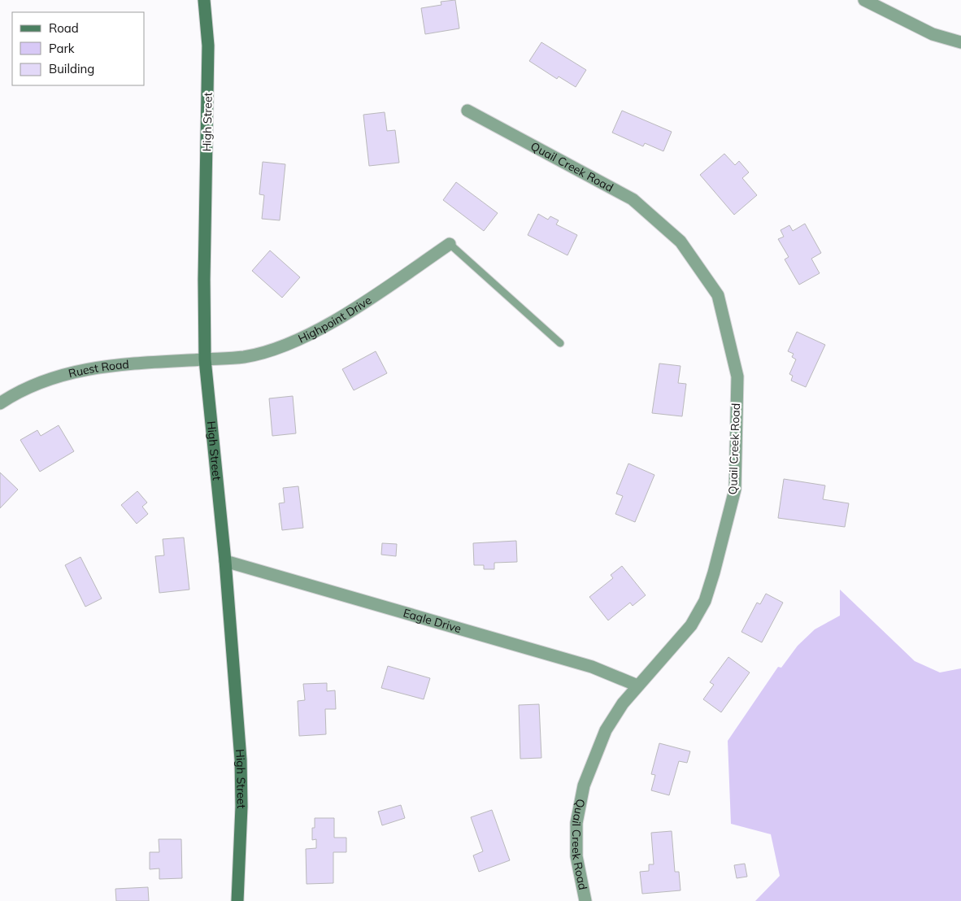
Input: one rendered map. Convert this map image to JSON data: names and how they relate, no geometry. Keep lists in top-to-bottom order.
{
  "streets": {
    "street": [
      "High Street",
      "Quail Creek Road",
      "Highpoint Drive",
      "Ruest Road",
      "Eagle Drive"
    ]
  },
  "crossings": [
    ["High Street", "Highpoint Drive"],
    ["High Street", "Ruest Road"],
    ["High Street", "Eagle Drive"],
    ["Quail Creek Road", "Eagle Drive"],
    ["Highpoint Drive", "Ruest Road"]
  ],
  "legend": ["Road", "Park", "Building"]
}
